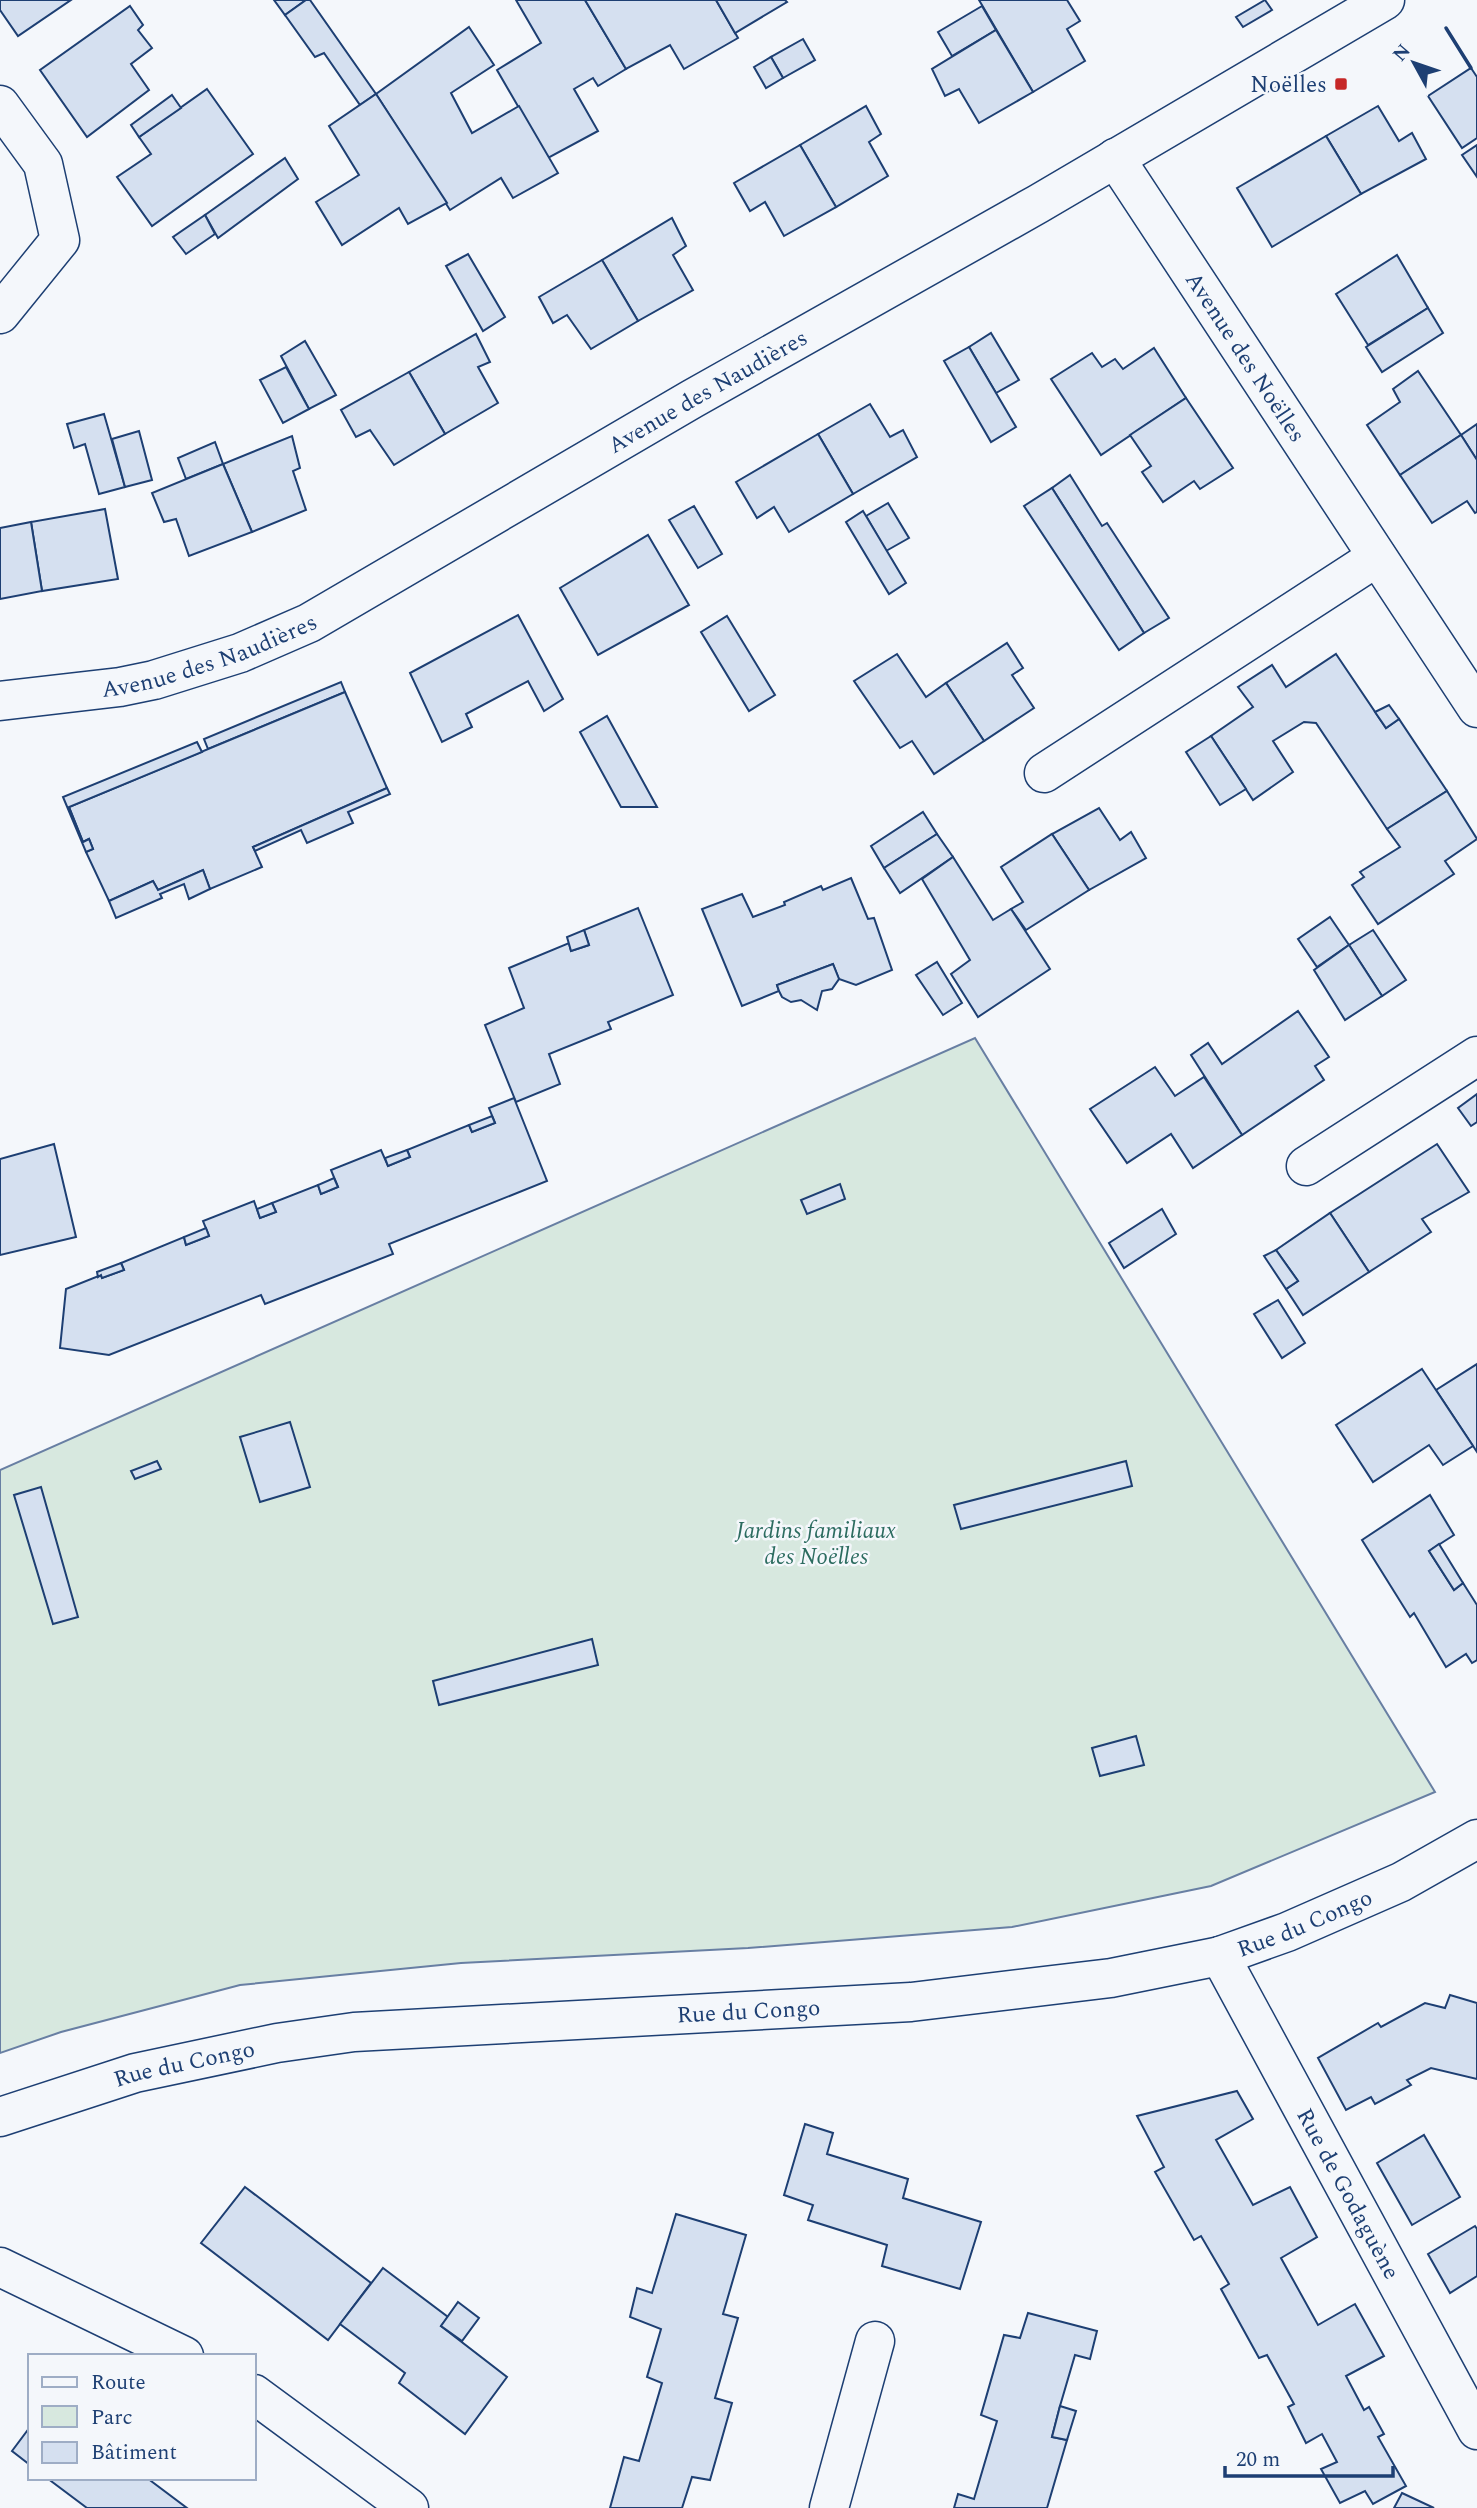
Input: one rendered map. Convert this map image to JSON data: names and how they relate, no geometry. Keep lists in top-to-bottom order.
{
  "streets": {
    "street": [
      "Avenue des Noëlles",
      "Avenue des Naudières",
      "Rue du Congo",
      "Rue de Godaguène"
    ]
  },
  "crossings": [
    ["Avenue des Noëlles", "Avenue des Naudières"],
    ["Rue du Congo", "Rue de Godaguène"]
  ],
  "parks": ["Jardins familiaux des Noëlles"],
  "places": {
    "transit": ["Noëlles"]
  },
  "legend": ["Route", "Parc", "Bâtiment"],
  "scale_bar": "20 m",
  "north": "top left"
}
